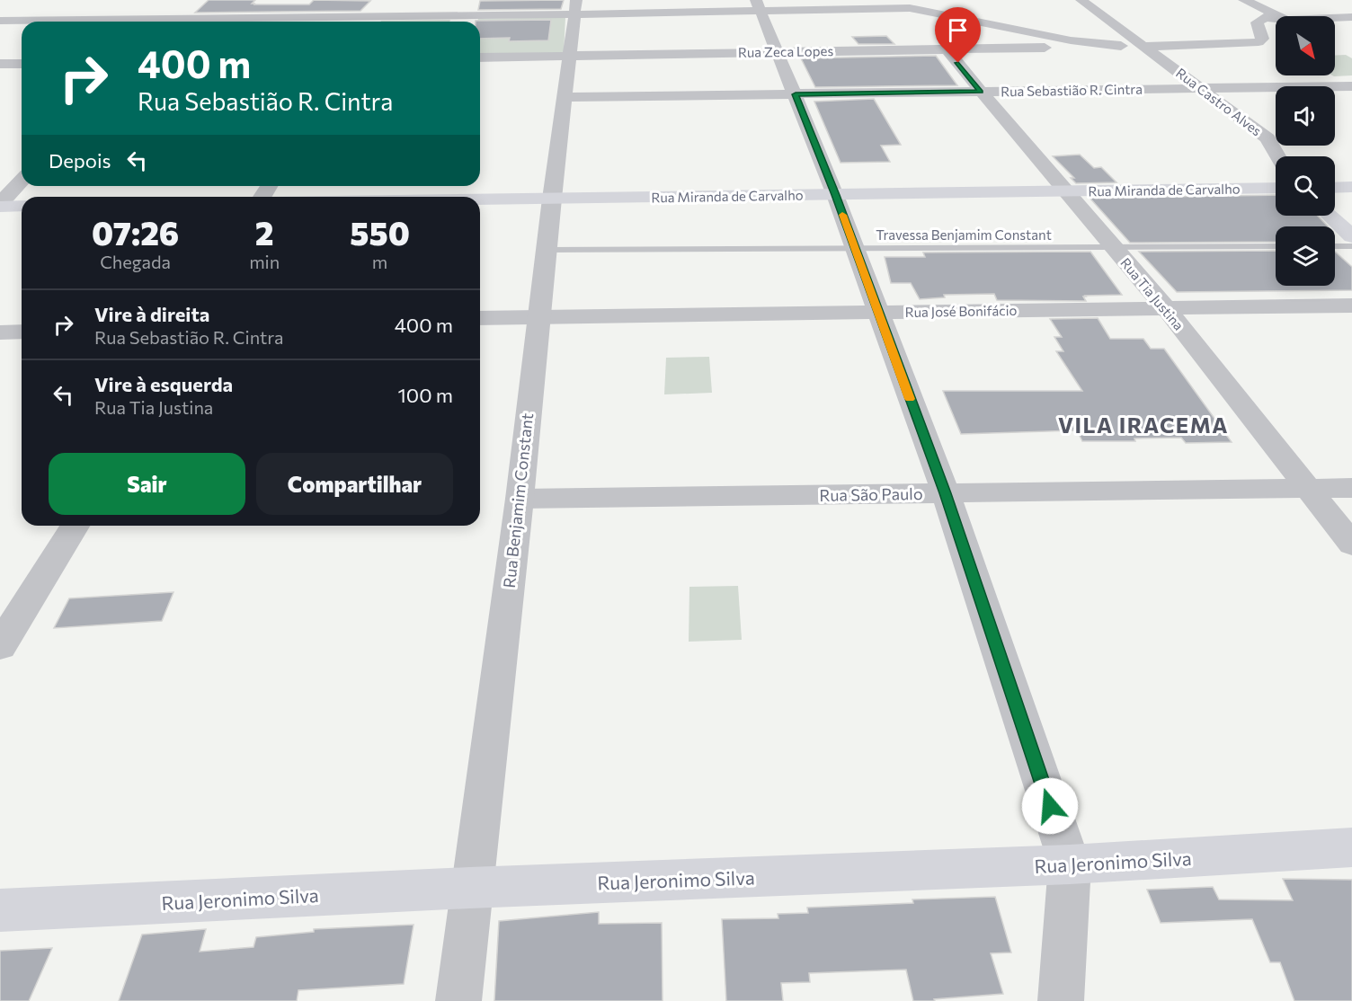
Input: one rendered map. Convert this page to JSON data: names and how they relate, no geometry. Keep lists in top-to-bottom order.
{
  "streets": {
    "main road": ["Rua Miranda de Carvalho", "Rua Jeronimo Silva"],
    "street": [
      "Rua Zeca Lopes",
      "Rua Sebastião R. Cintra",
      "Rua Castro Alves",
      "Rua Tia Justina",
      "Rua José Bonifácio",
      "Rua São Paulo",
      "Rua Benjamim Constant"
    ],
    "lane": ["Travessa Benjamim Constant"]
  },
  "crossings": [
    ["Rua Zeca Lopes", "Rua Tia Justina"],
    ["Rua Zeca Lopes", "Rua Benjamim Constant"],
    ["Rua Sebastião R. Cintra", "Rua Castro Alves"],
    ["Rua Sebastião R. Cintra", "Rua Tia Justina"],
    ["Rua Sebastião R. Cintra", "Rua Benjamim Constant"],
    ["Rua Miranda de Carvalho", "Rua Tia Justina"],
    ["Rua Miranda de Carvalho", "Rua Benjamim Constant"],
    ["Travessa Benjamim Constant", "Rua Tia Justina"],
    ["Travessa Benjamim Constant", "Rua Benjamim Constant"],
    ["Rua Tia Justina", "Rua José Bonifácio"],
    ["Rua Tia Justina", "Rua São Paulo"],
    ["Rua José Bonifácio", "Rua Benjamim Constant"],
    ["Rua São Paulo", "Rua Benjamim Constant"],
    ["Rua Benjamim Constant", "Rua Jeronimo Silva"]
  ],
  "districts": ["VILA IRACEMA"],
  "north": "bottom right",
  "page": {
    "turn": ["400 m", "Rua Sebastião R. Cintra"],
    "then": "Depois",
    "eta": [
      "07:26",
      "Chegada",
      "2",
      "min",
      "550",
      "m"
    ],
    "list": [
      {
        "name": "Vire à direita",
        "note": "Rua Sebastião R. Cintra",
        "value": "400 m"
      },
      {
        "name": "Vire à esquerda",
        "note": "Rua Tia Justina",
        "value": "100 m"
      }
    ],
    "buttons": ["Sair", "Compartilhar"]
  }
}
